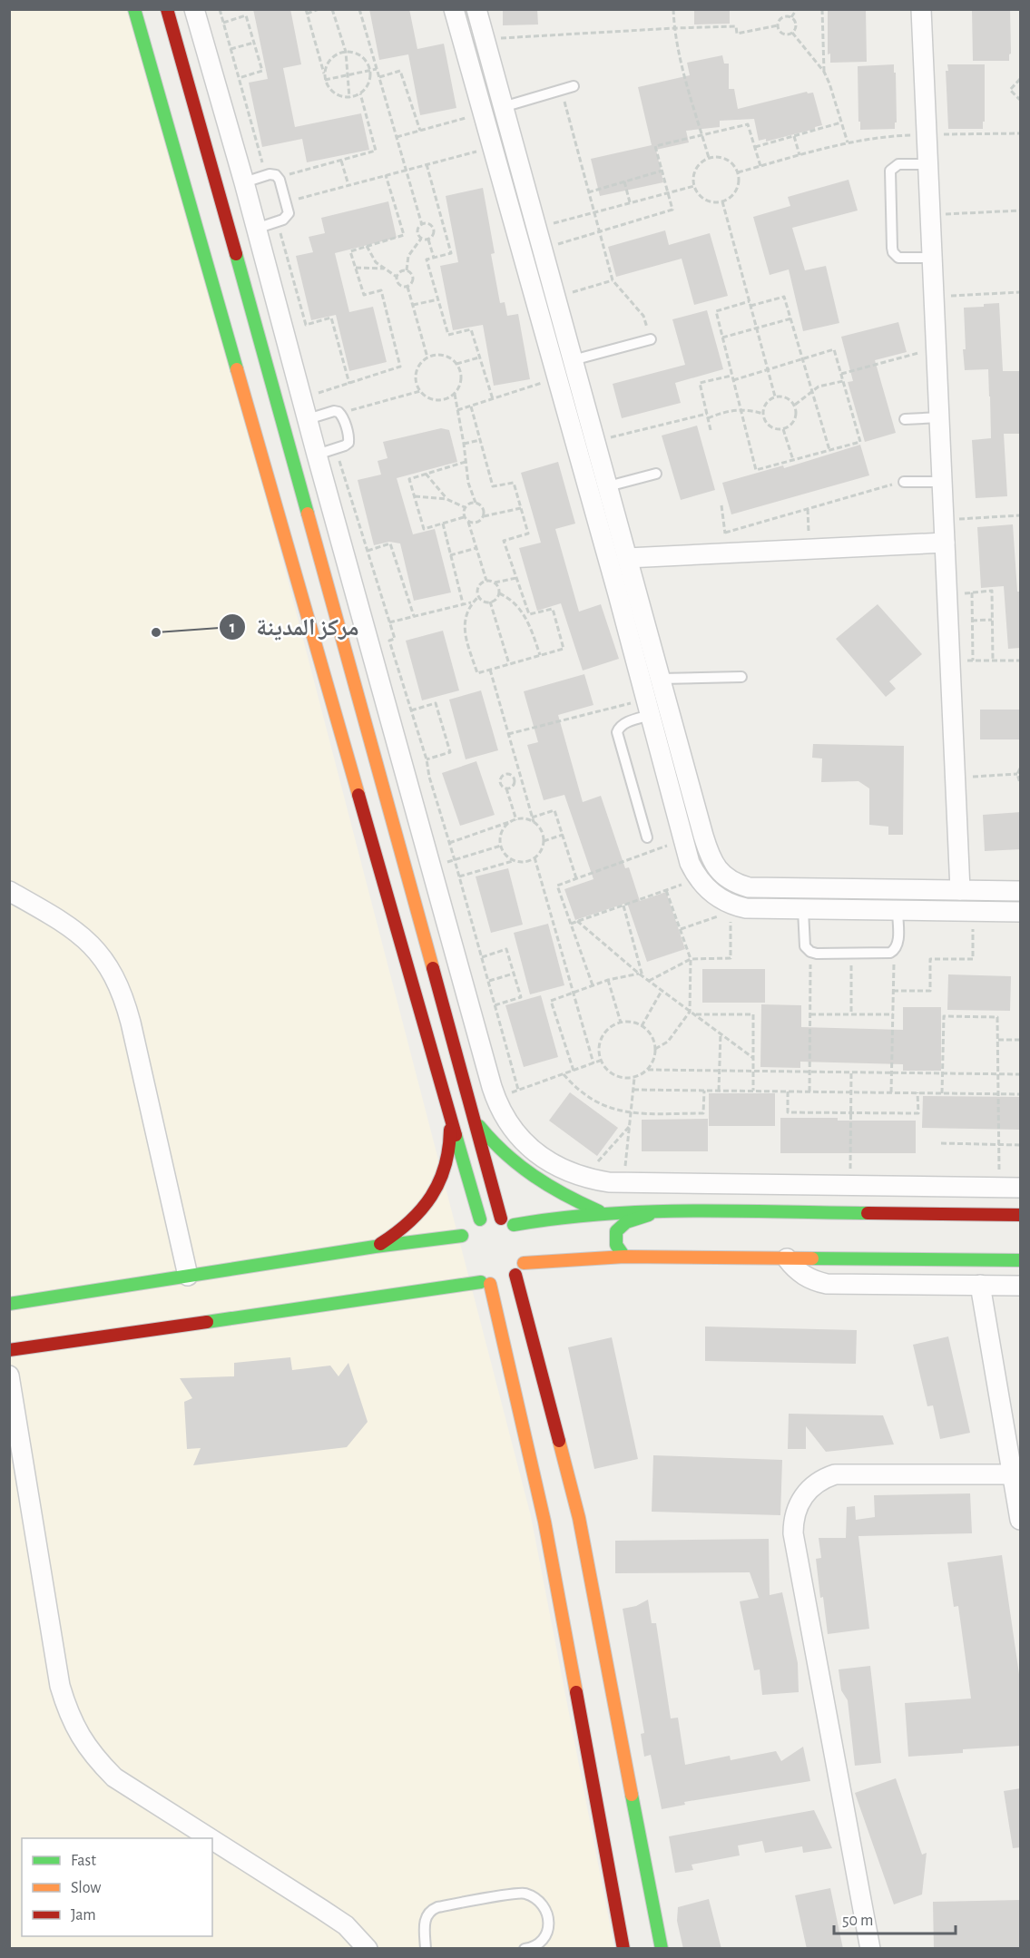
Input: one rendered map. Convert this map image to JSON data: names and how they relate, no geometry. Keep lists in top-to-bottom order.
{
  "places": ["مركز المدينة"],
  "legend": ["Fast", "Slow", "Jam"],
  "scale_bar": "50 m"
}
